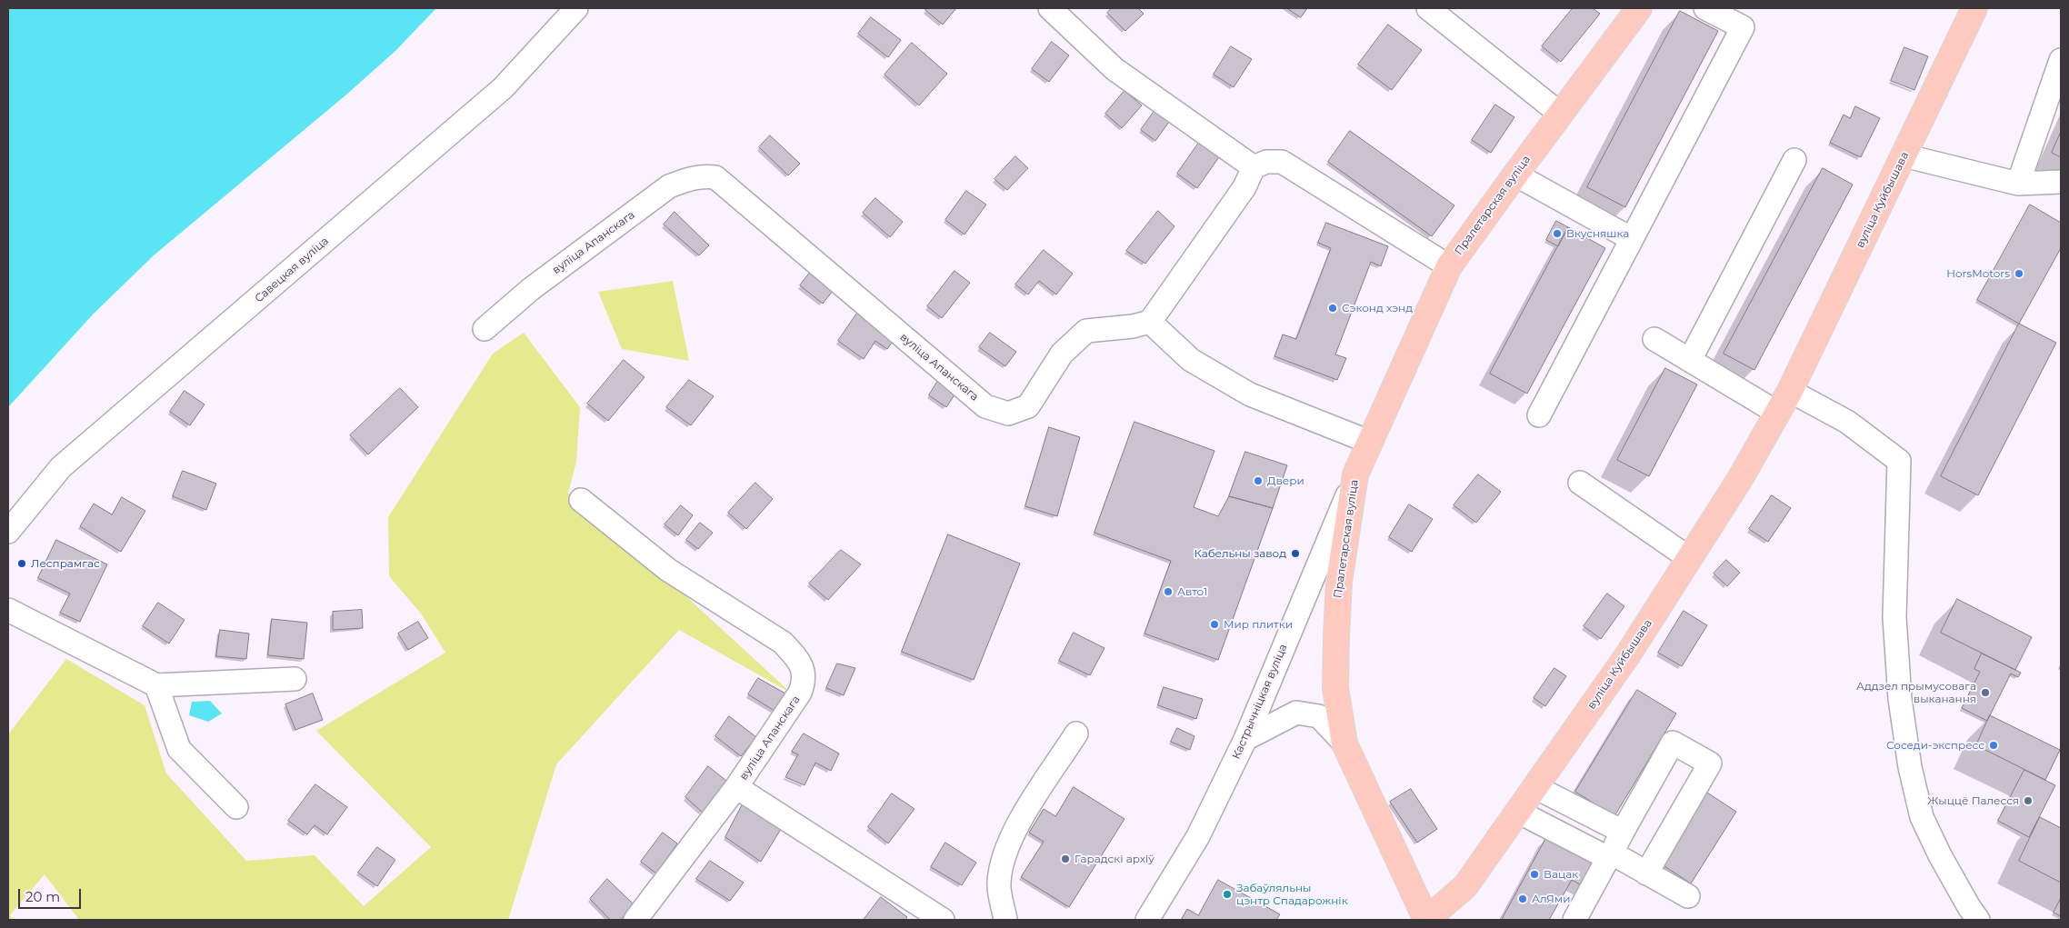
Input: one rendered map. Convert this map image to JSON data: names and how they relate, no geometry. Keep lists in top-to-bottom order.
{
  "streets": {
    "main road": ["вуліца Куйбышава", "Пралетарская вуліца"],
    "street": ["вуліца Апанскага", "Савецкая вуліца", "Кастрычніцкая вуліца"]
  },
  "crossings": [
    ["вуліца Куйбышава", "Пралетарская вуліца"],
    ["Пралетарская вуліца", "Кастрычніцкая вуліца"]
  ],
  "places": [
    "Вкусняшка",
    "HorsMotors",
    "Сэконд хэнд",
    "Двери",
    "Кабельны завод",
    "Леспрамгас",
    "Авто1",
    "Мир плитки",
    "Аддзел прымусовага выканання",
    "Соседи-экспресс",
    "Жыццё Палесся",
    "Гарадскі архіў",
    "Вацак",
    "Забаўляльны цэнтр Спадарожнік",
    "АлЯми"
  ],
  "scale_bar": "20 m"
}
